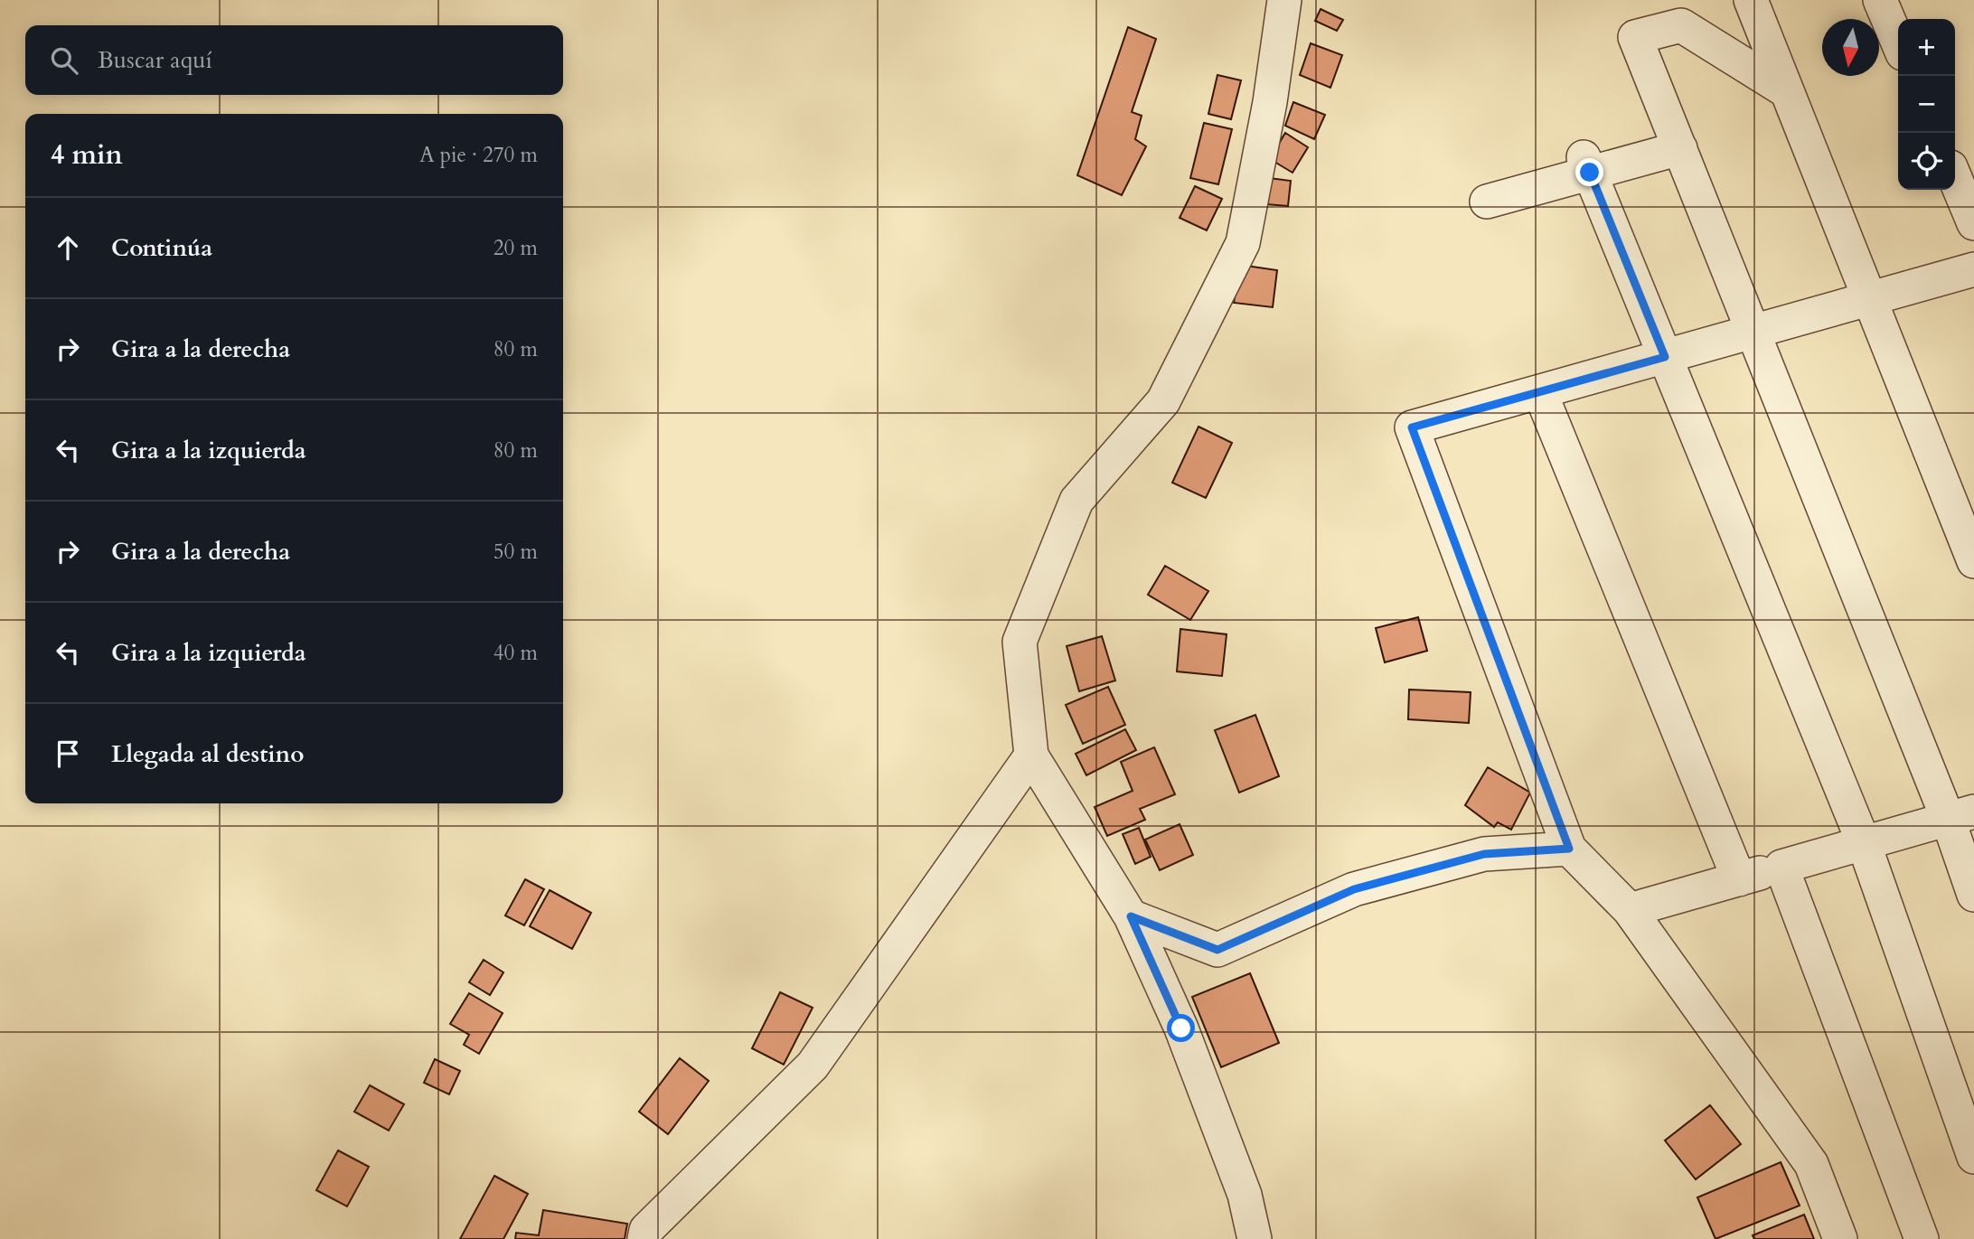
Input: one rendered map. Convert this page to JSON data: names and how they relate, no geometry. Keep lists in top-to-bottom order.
{
  "north": "bottom",
  "page": {
    "map_buttons": ["+", "−"],
    "search": "Buscar aquí",
    "heading": ["4 min", "A pie · 270 m"],
    "list": [
      ["Continúa", "20 m"],
      ["Gira a la derecha", "80 m"],
      ["Gira a la izquierda", "80 m"],
      ["Gira a la derecha", "50 m"],
      ["Gira a la izquierda", "40 m"],
      "Llegada al destino"
    ]
  }
}
